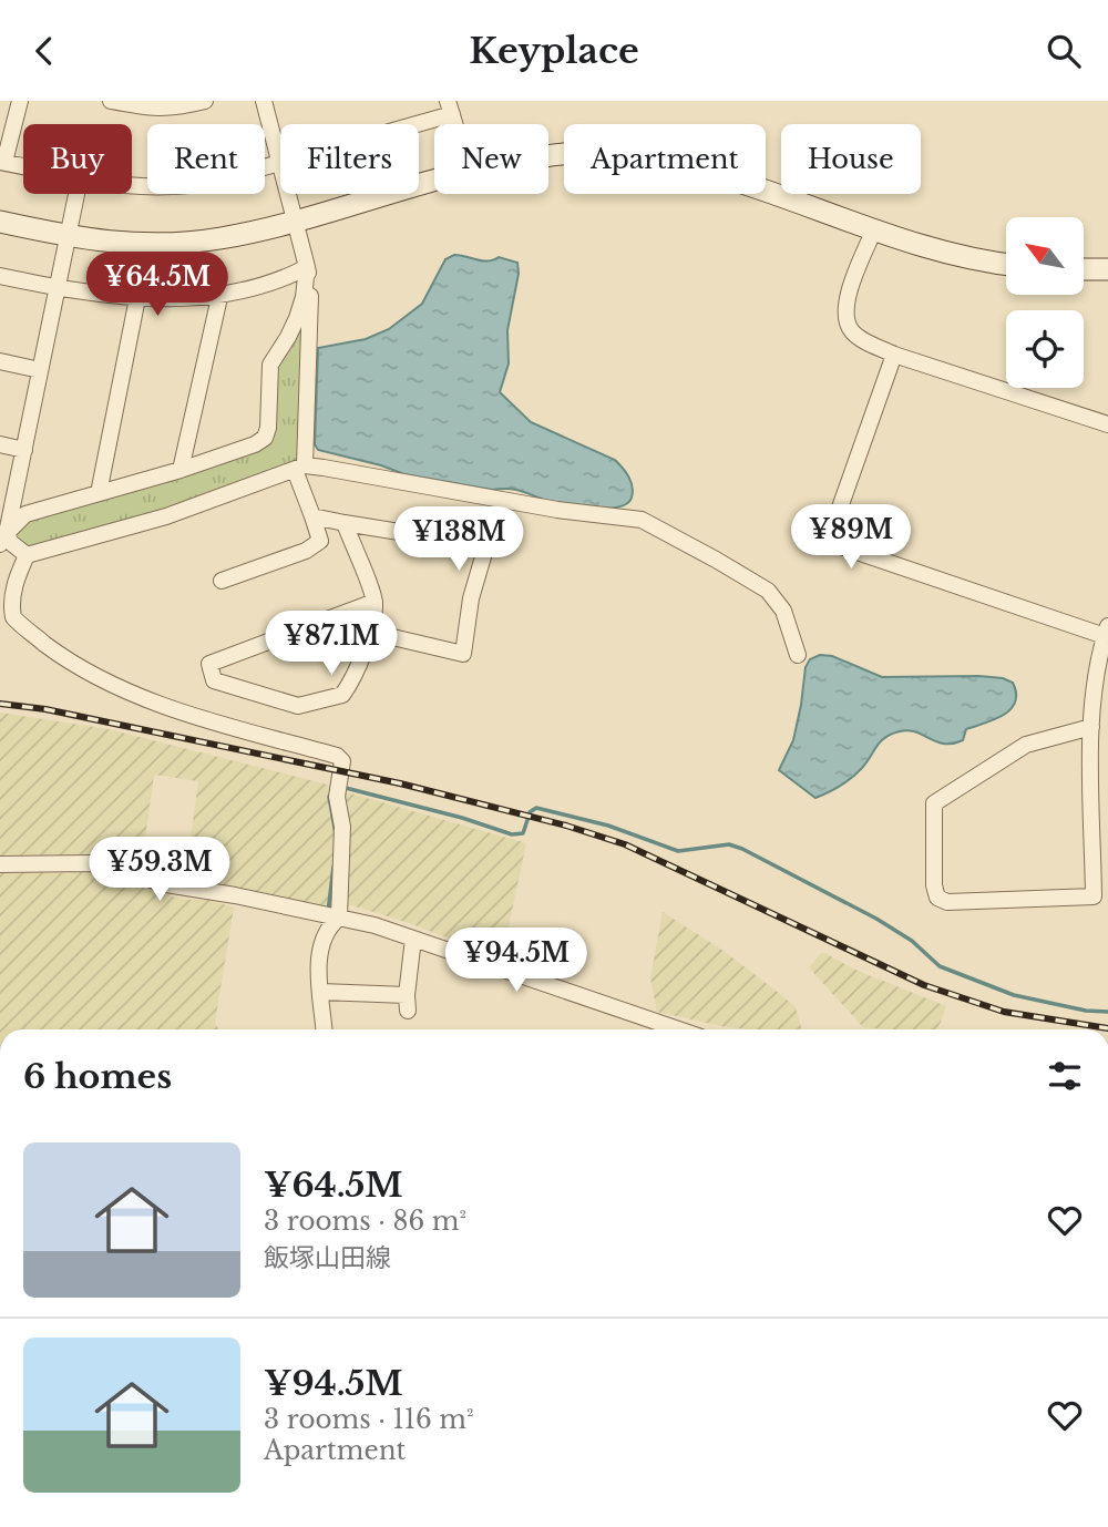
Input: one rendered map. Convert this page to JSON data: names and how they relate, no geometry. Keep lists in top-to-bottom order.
{
  "north": "top left",
  "page": {
    "header": "Keyplace",
    "chip": [
      "Buy",
      "Rent",
      "Filters",
      "New",
      "Apartment",
      "House"
    ],
    "price": [
      "¥64.5M",
      "¥89M",
      "¥138M",
      "¥87.1M",
      "¥59.3M",
      "¥94.5M"
    ],
    "heading": "6 homes",
    "list": [
      {
        "name": "¥64.5M",
        "note": "3 rooms · 86 m² · 飯塚山田線"
      },
      {
        "name": "¥94.5M",
        "note": "3 rooms · 116 m² · Apartment"
      }
    ]
  }
}
